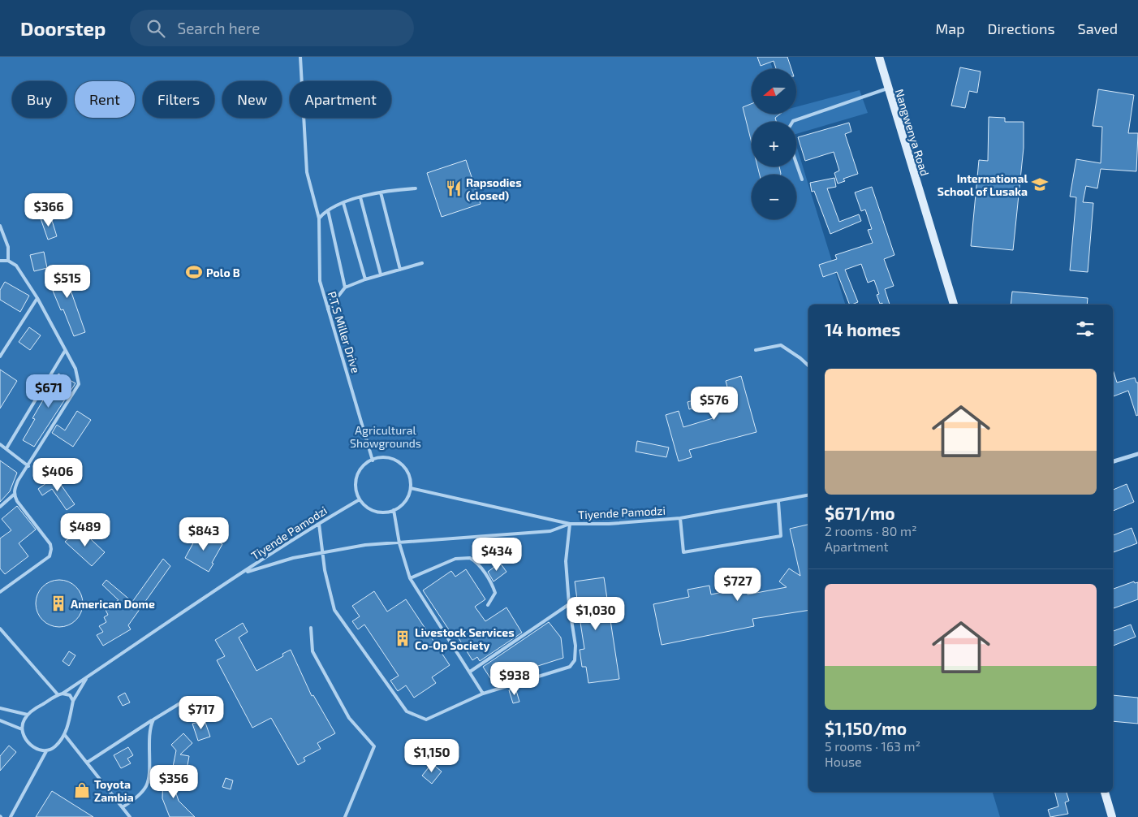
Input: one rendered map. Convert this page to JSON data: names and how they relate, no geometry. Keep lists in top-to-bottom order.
{
  "streets": {
    "main road": ["Nangwenya Road"],
    "lane": ["P.T.S Miller Drive", "Tiyende Pamodzi"]
  },
  "crossings": [
    ["P.T.S Miller Drive", "Tiyende Pamodzi"]
  ],
  "parks": ["Agricultural Showgrounds"],
  "places": {
    "school or university": ["International School of Lusaka"],
    "restaurant": ["Rapsodies (closed)"],
    "sports": ["Polo B"],
    "building": ["American Dome", "Livestock Services Co-Op Society"],
    "shop": ["Toyota Zambia"]
  },
  "north": "left",
  "page": {
    "header": "Doorstep",
    "search": "Search here",
    "nav": ["Map", "Directions", "Saved"],
    "map_buttons": ["+", "−"],
    "chip": [
      "Buy",
      "Rent",
      "Filters",
      "New",
      "Apartment"
    ],
    "price": [
      "$366",
      "$515",
      "$671",
      "$576",
      "$406",
      "$489",
      "$843",
      "$434",
      "$727",
      "$1,030",
      "$938",
      "$717",
      "$1,150",
      "$356"
    ],
    "heading": "14 homes",
    "list": [
      {
        "name": "$671/mo",
        "note": "2 rooms · 80 m² · Apartment"
      },
      {
        "name": "$1,150/mo",
        "note": "5 rooms · 163 m² · House"
      }
    ]
  }
}
